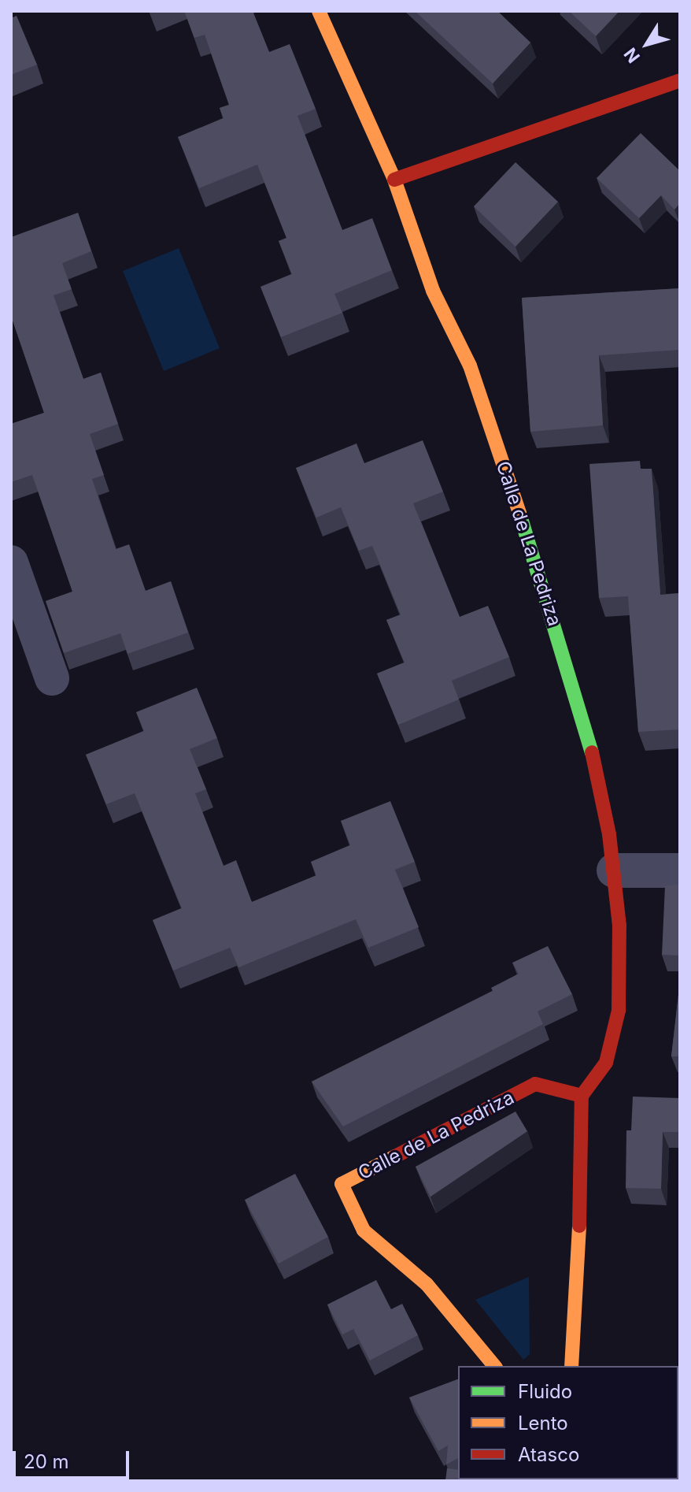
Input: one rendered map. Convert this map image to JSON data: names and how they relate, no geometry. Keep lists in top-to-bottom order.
{
  "streets": {
    "street": ["Calle de La Pedriza"]
  },
  "legend": ["Fluido", "Lento", "Atasco"],
  "scale_bar": "20 m",
  "north": "bottom left"
}
